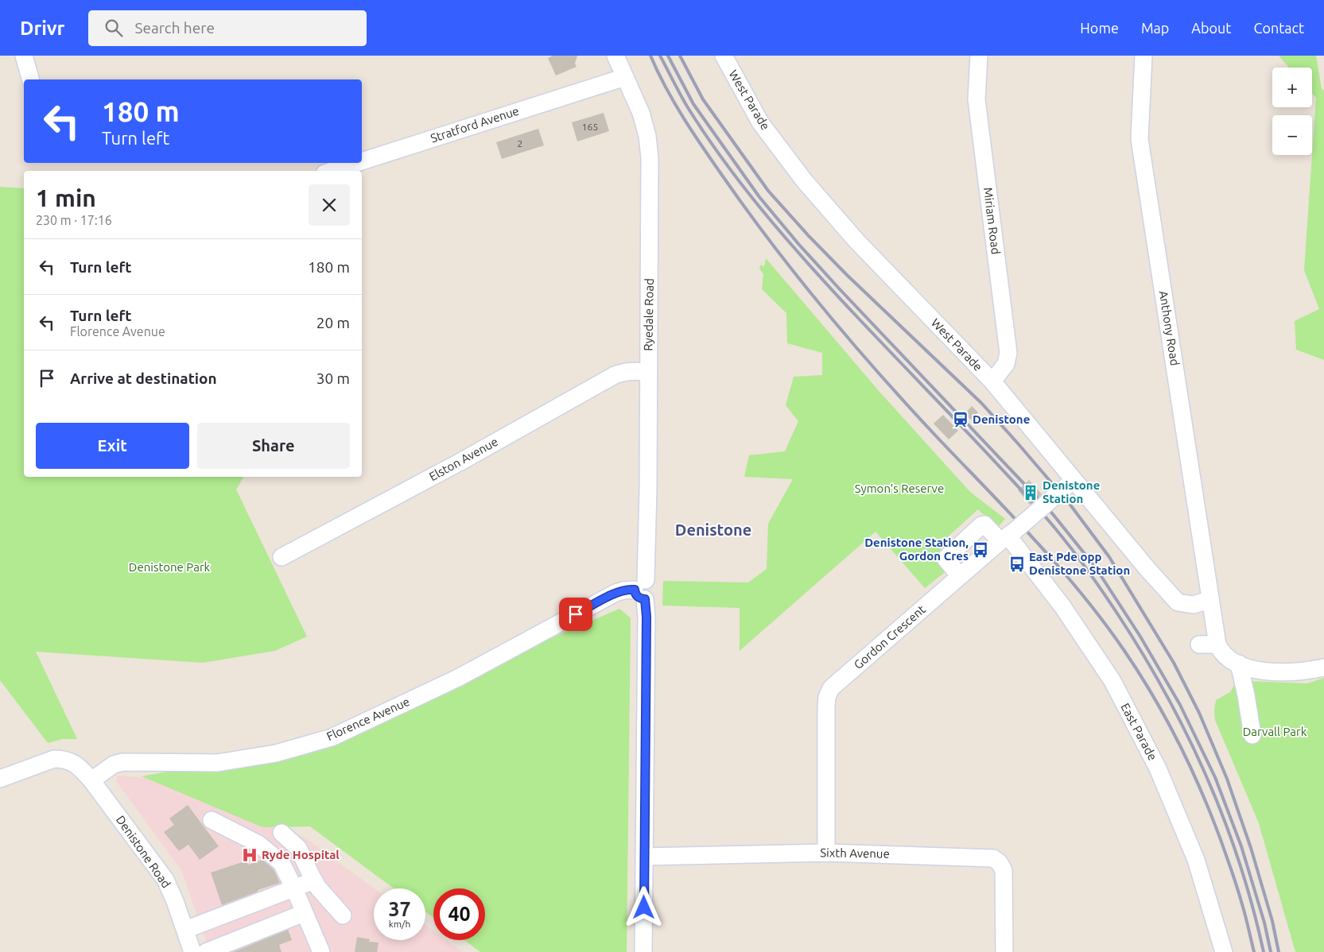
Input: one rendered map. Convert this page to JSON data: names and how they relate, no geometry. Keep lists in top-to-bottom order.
{
  "streets": {
    "street": [
      "West Parade",
      "Stratford Avenue",
      "Miriam Road",
      "Ryedale Road",
      "Anthony Road",
      "Elston Avenue",
      "Gordon Crescent",
      "Florence Avenue",
      "East Parade",
      "Denistone Road",
      "Sixth Avenue"
    ]
  },
  "crossings": [
    ["West Parade", "Miriam Road"],
    ["West Parade", "Anthony Road"],
    ["West Parade", "Gordon Crescent"],
    ["Stratford Avenue", "Ryedale Road"],
    ["Ryedale Road", "Elston Avenue"],
    ["Ryedale Road", "Florence Avenue"],
    ["Ryedale Road", "Sixth Avenue"],
    ["Gordon Crescent", "East Parade"],
    ["Gordon Crescent", "Sixth Avenue"],
    ["Florence Avenue", "Denistone Road"]
  ],
  "districts": ["Denistone"],
  "parks": ["Symon's Reserve", "Denistone Park", "Darvall Park"],
  "places": {
    "station": ["Denistone"],
    "building": ["Denistone Station"],
    "bus stop": ["Denistone Station, Gordon Cres", "East Pde opp Denistone Station"],
    "hospital": ["Ryde Hospital"]
  },
  "house_numbers": ["165", "2"],
  "page": {
    "header": "Drivr",
    "search": "Search here",
    "nav": [
      "Home",
      "Map",
      "About",
      "Contact"
    ],
    "map_buttons": ["+", "−"],
    "turn": ["180 m", "Turn left"],
    "heading": ["1 min", "230 m · 17:16"],
    "list": [
      {
        "name": "Turn left",
        "value": "180 m"
      },
      {
        "name": "Turn left",
        "note": "Florence Avenue",
        "value": "20 m"
      },
      {
        "name": "Arrive at destination",
        "value": "30 m"
      }
    ],
    "buttons": ["Exit", "Share"],
    "speed": "37 km/h",
    "limit": "40"
  }
}
